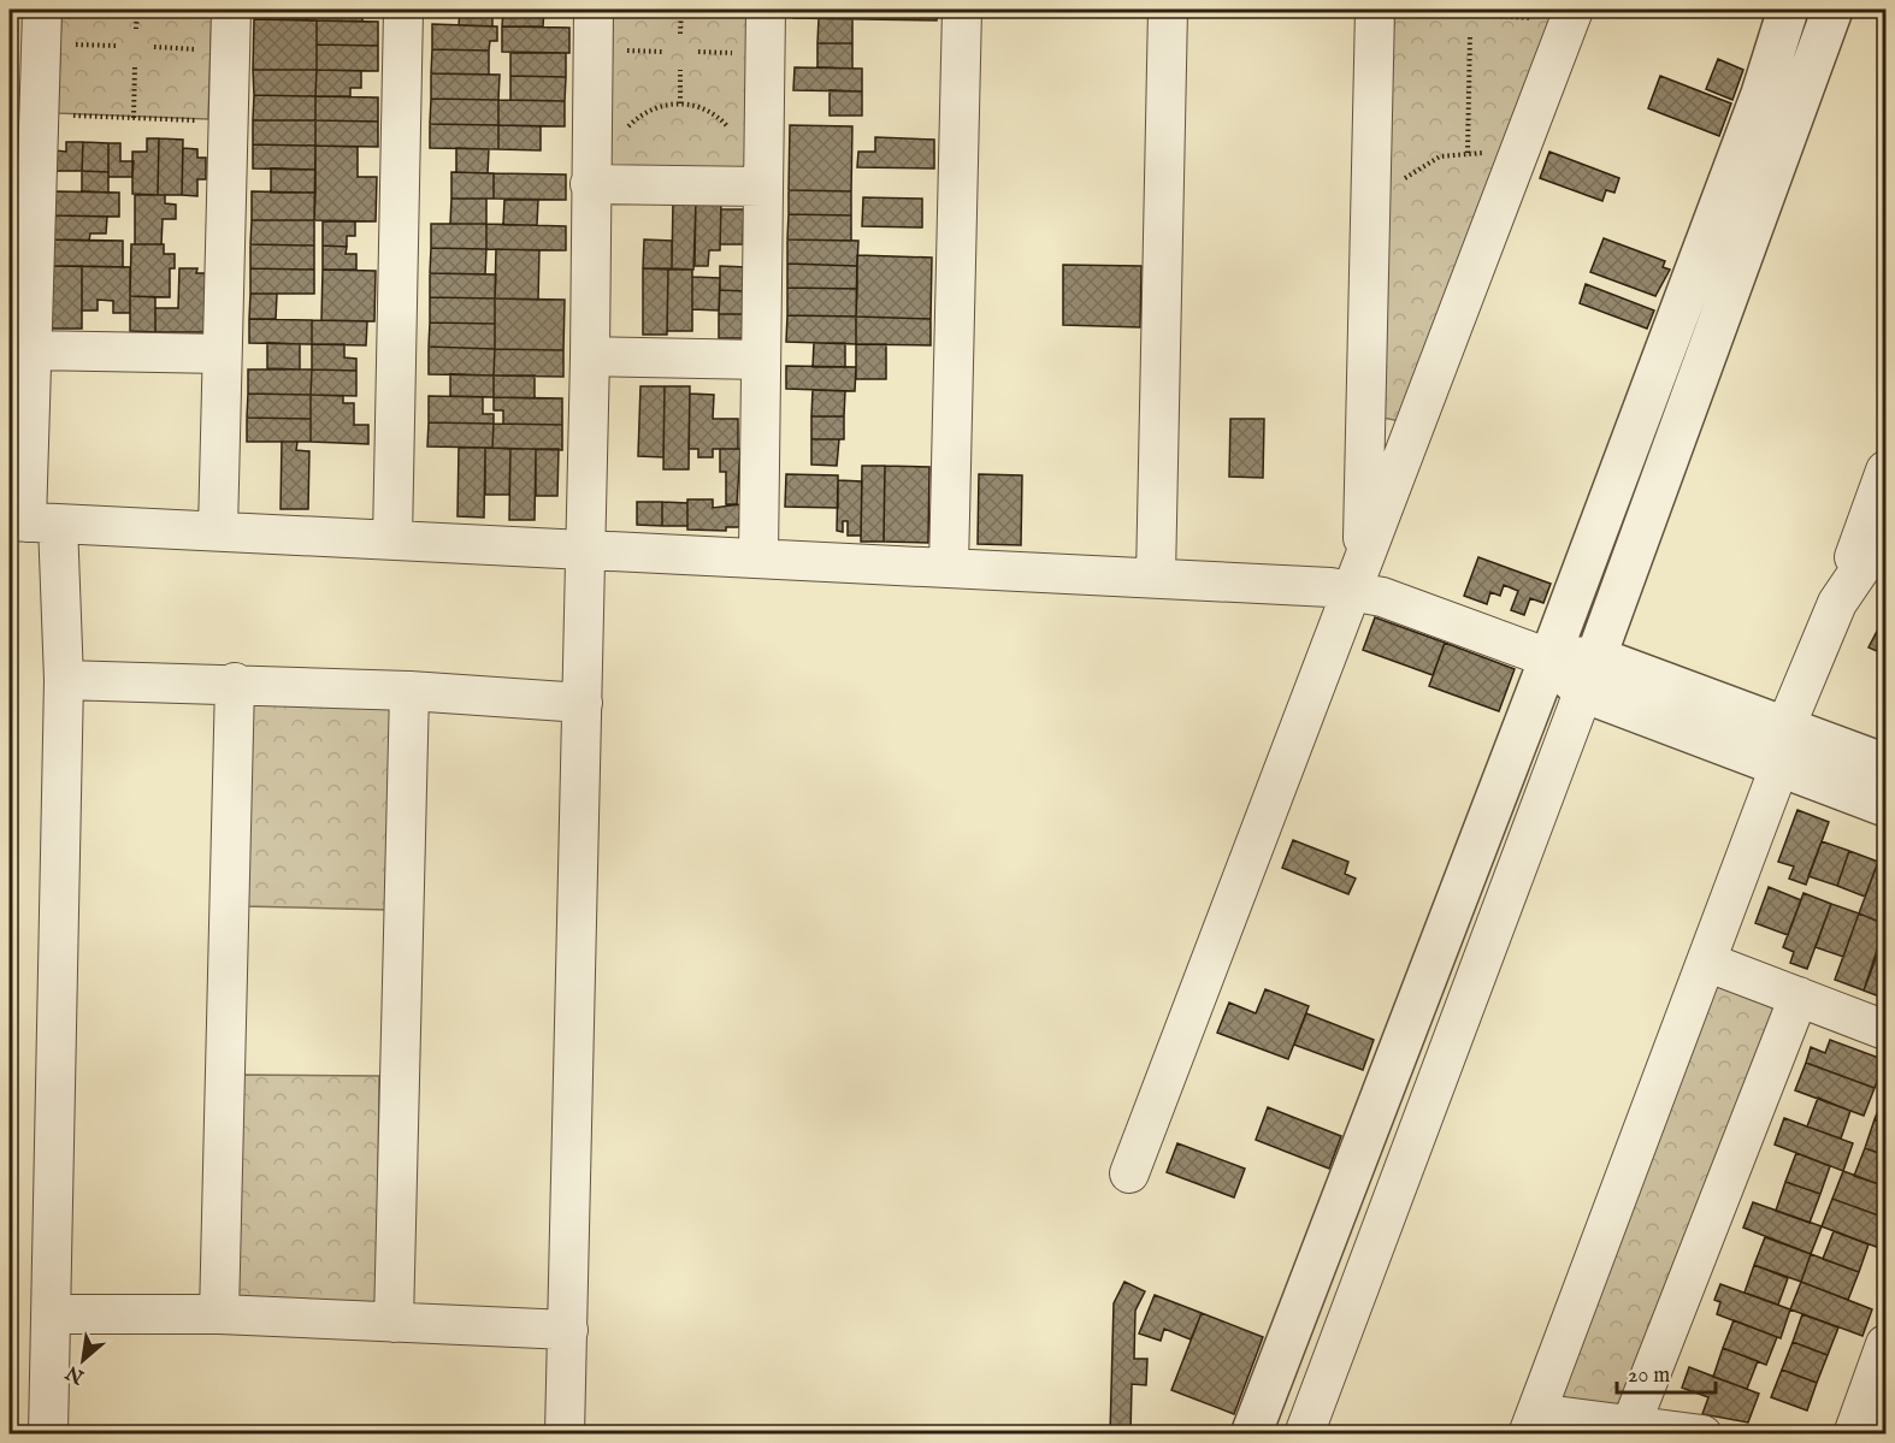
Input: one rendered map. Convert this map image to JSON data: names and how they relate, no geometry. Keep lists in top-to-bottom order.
{
  "scale_bar": "20 m",
  "north": "bottom left"
}
